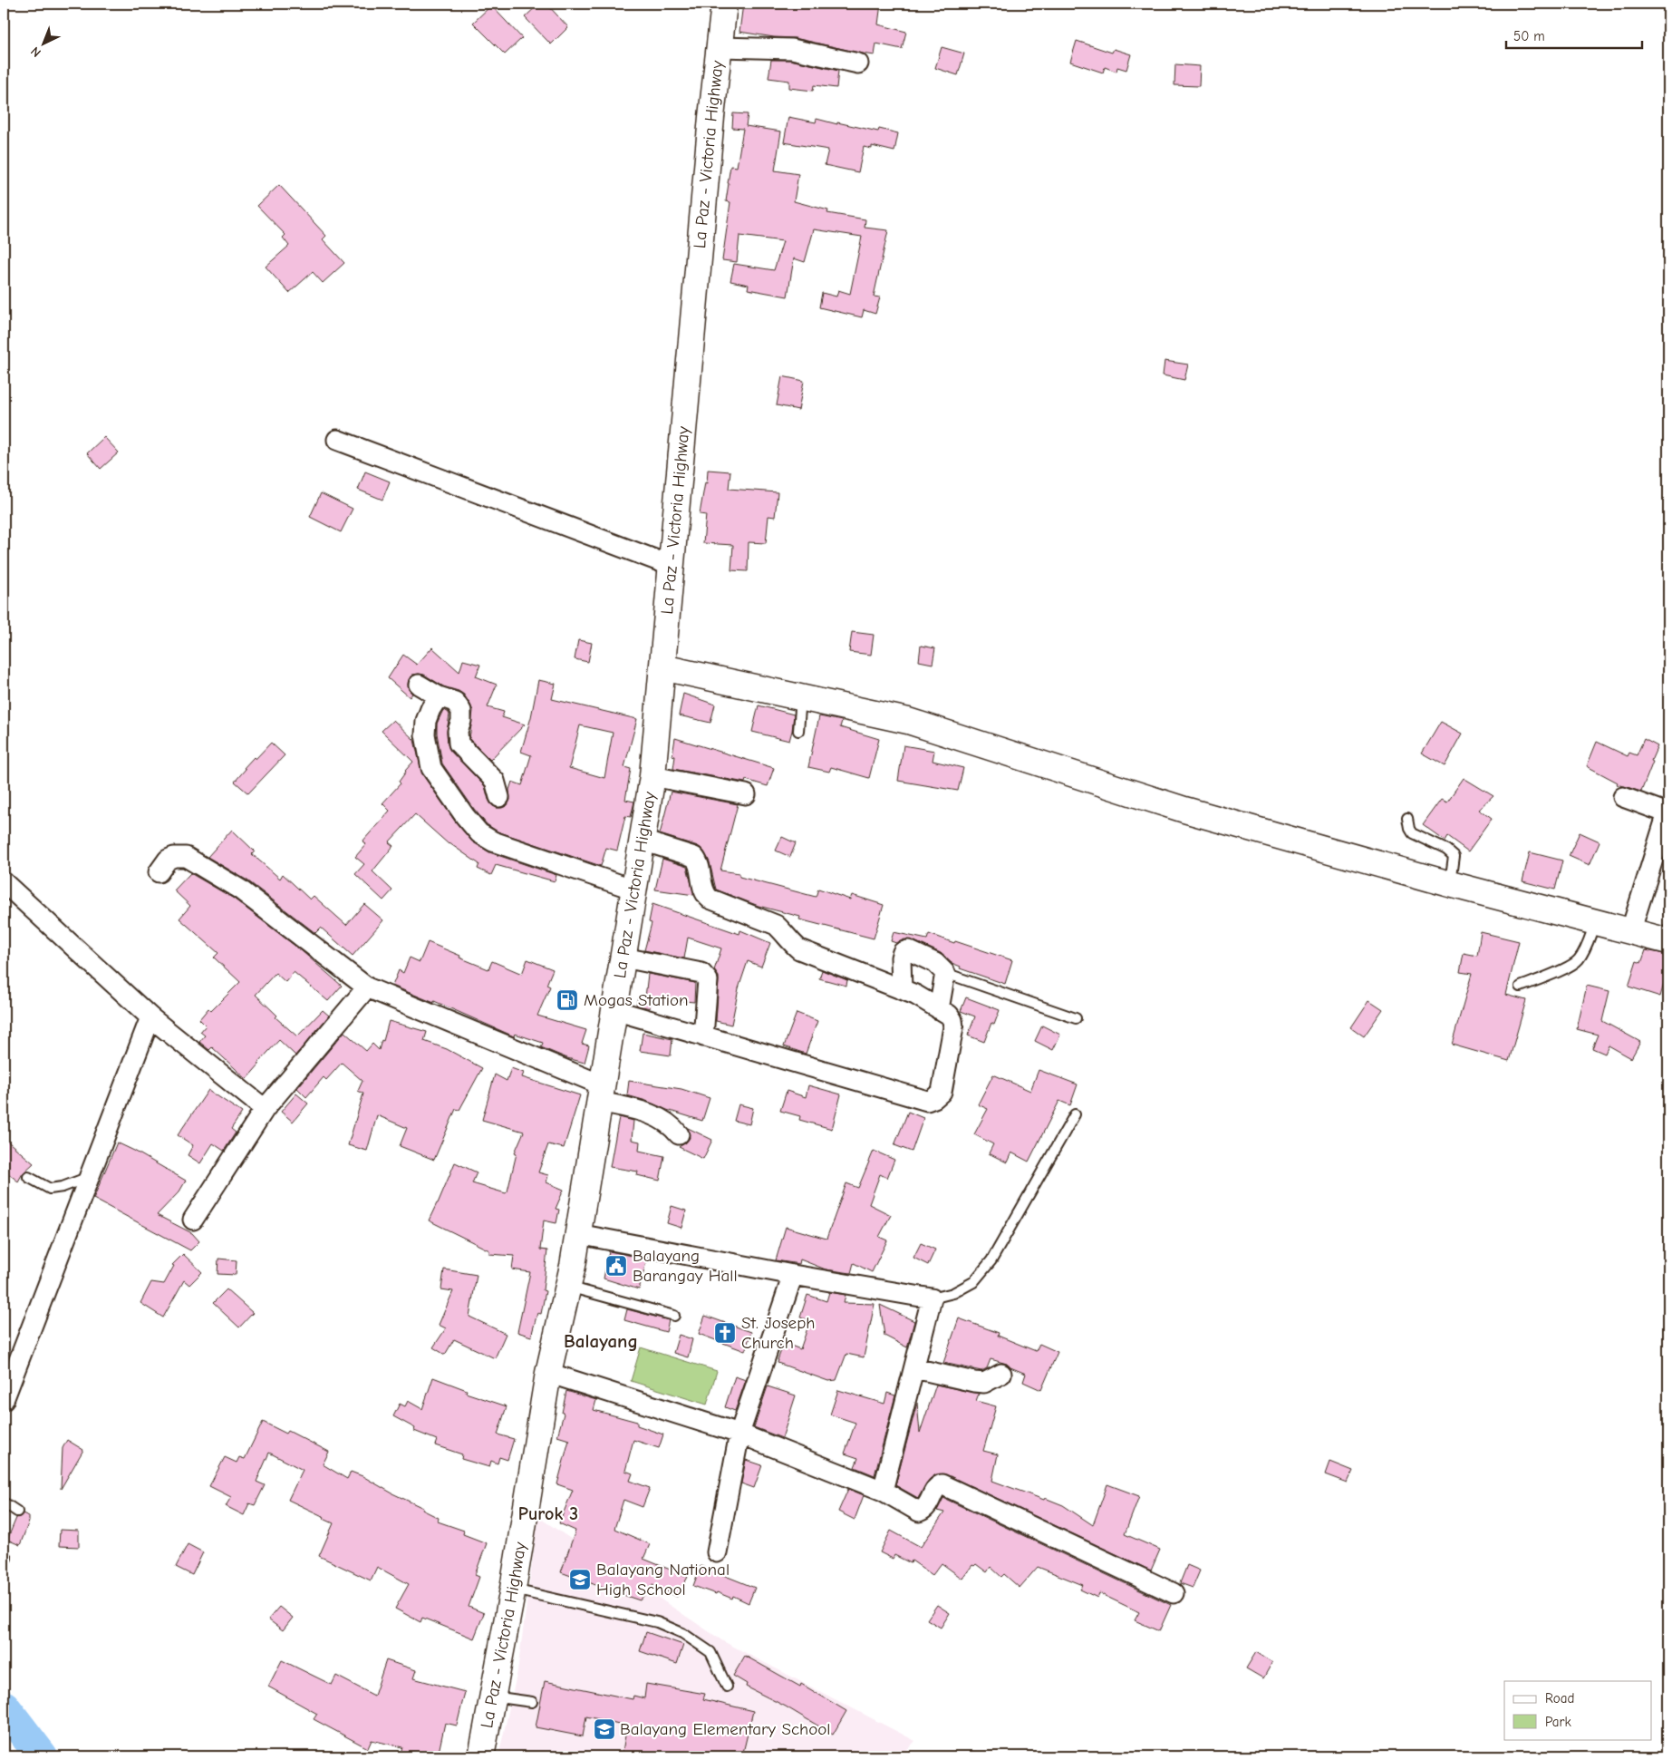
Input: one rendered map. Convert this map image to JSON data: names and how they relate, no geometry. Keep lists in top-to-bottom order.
{
  "streets": {
    "main road": ["La Paz - Victoria Highway"]
  },
  "districts": ["Balayang", "Purok 3"],
  "places": {
    "fuel station": ["Mogas Station"],
    "public building": ["Balayang Barangay Hall"],
    "church": ["St. Joseph Church"],
    "school or university": ["Balayang National High School", "Balayang Elementary School"]
  },
  "legend": ["Road", "Park"],
  "scale_bar": "50 m",
  "north": "bottom left"
}
